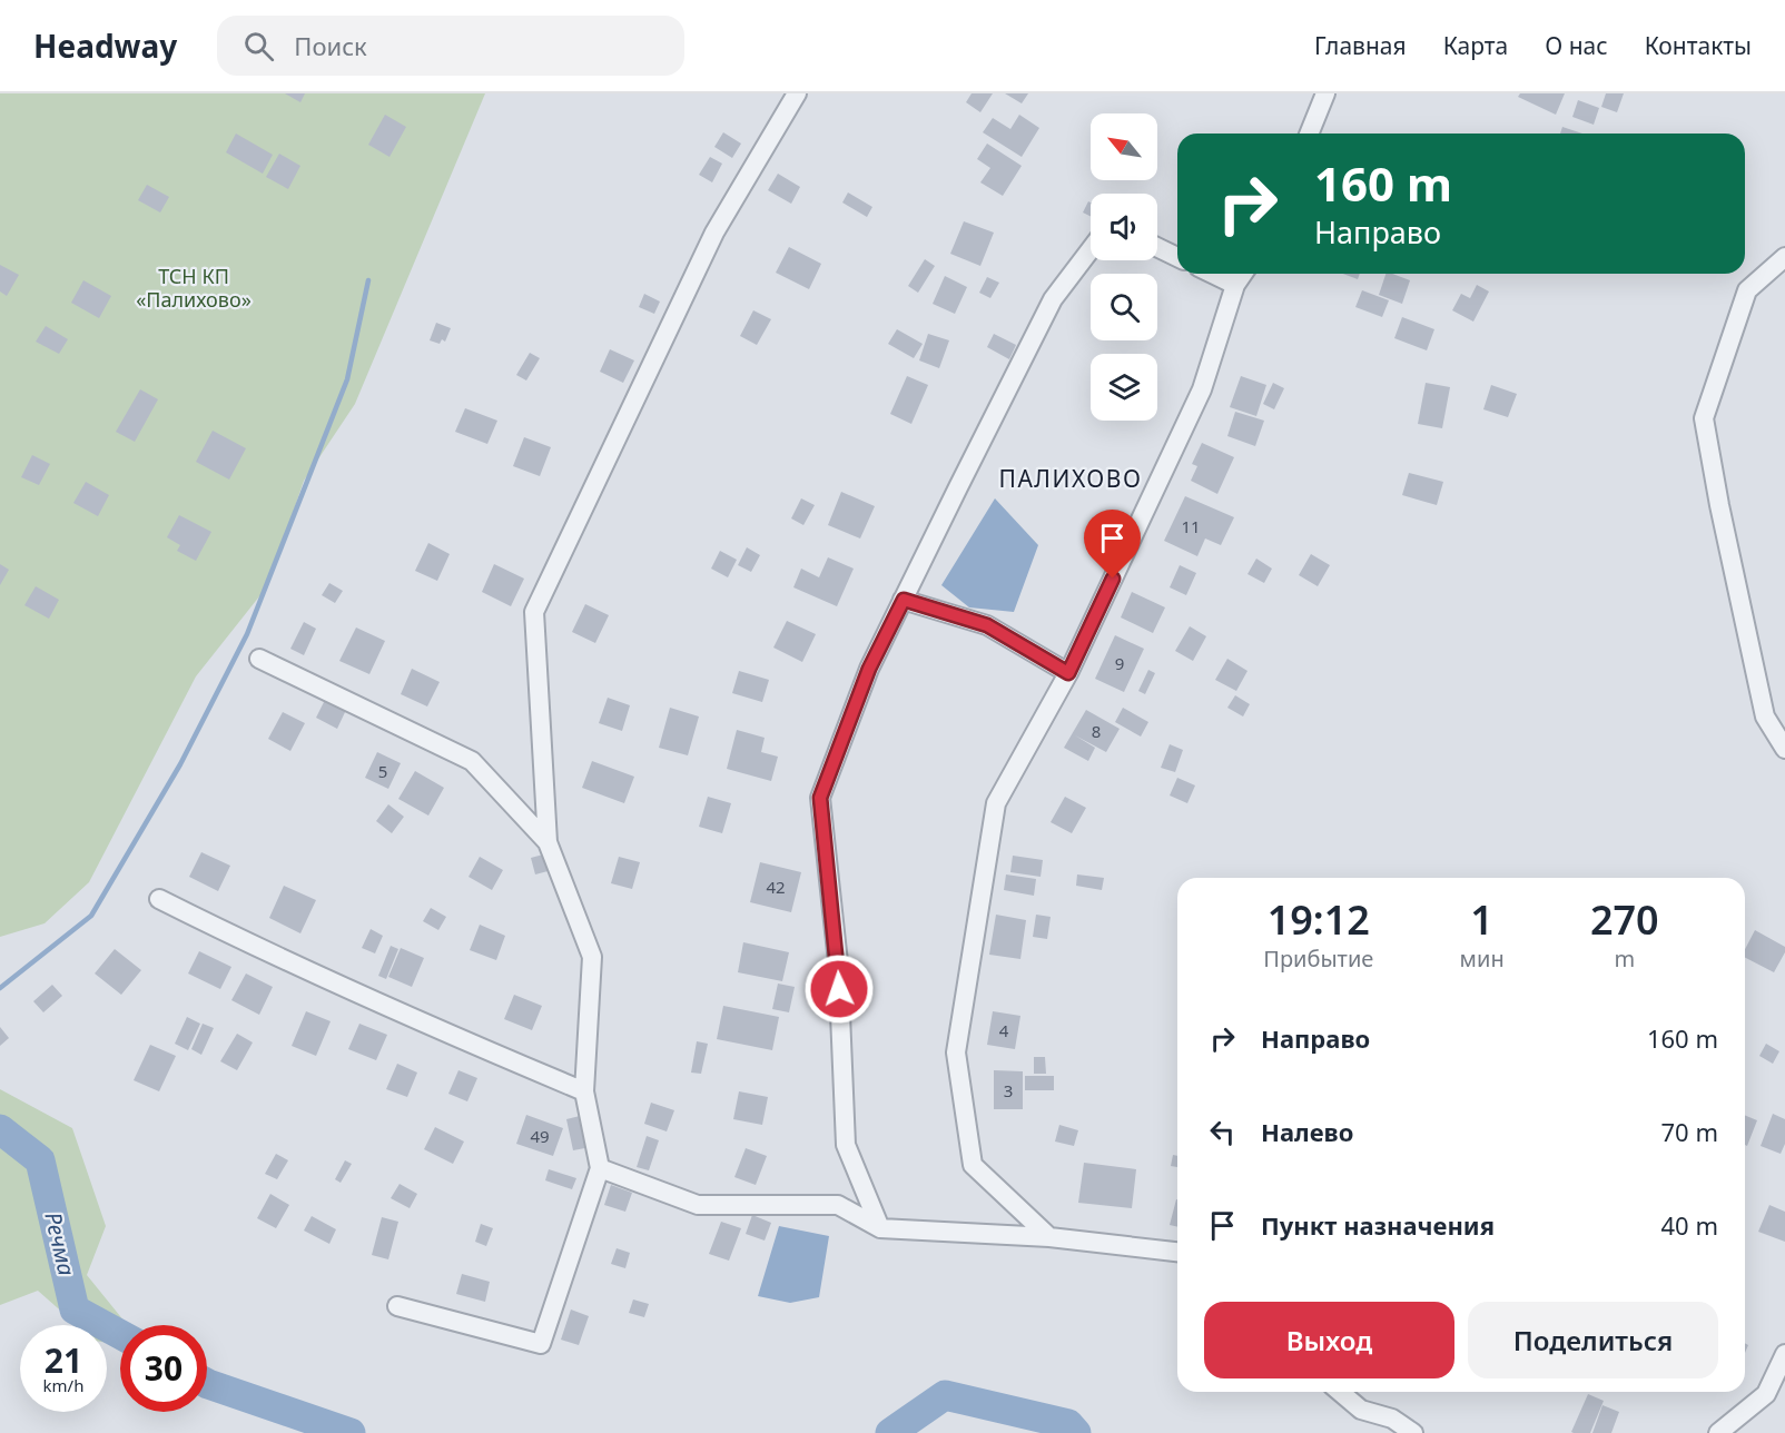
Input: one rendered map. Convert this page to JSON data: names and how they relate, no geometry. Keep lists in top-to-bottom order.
{
  "districts": ["ПАЛИХОВО"],
  "water": ["Речма"],
  "parks": ["ТСН КП «Палихово»"],
  "house_numbers": [
    "11",
    "9",
    "8",
    "5",
    "42",
    "4",
    "3",
    "49"
  ],
  "north": "top left",
  "page": {
    "header": "Headway",
    "search": "Поиск",
    "nav": [
      "Главная",
      "Карта",
      "О нас",
      "Контакты"
    ],
    "turn": ["160 m", "Направо"],
    "eta": [
      "19:12",
      "Прибытие",
      "1",
      "мин",
      "270",
      "m"
    ],
    "list": [
      {
        "name": "Направо",
        "value": "160 m"
      },
      {
        "name": "Налево",
        "value": "70 m"
      },
      {
        "name": "Пункт назначения",
        "value": "40 m"
      }
    ],
    "buttons": ["Выход", "Поделиться"],
    "speed": "21 km/h",
    "limit": "30"
  }
}
